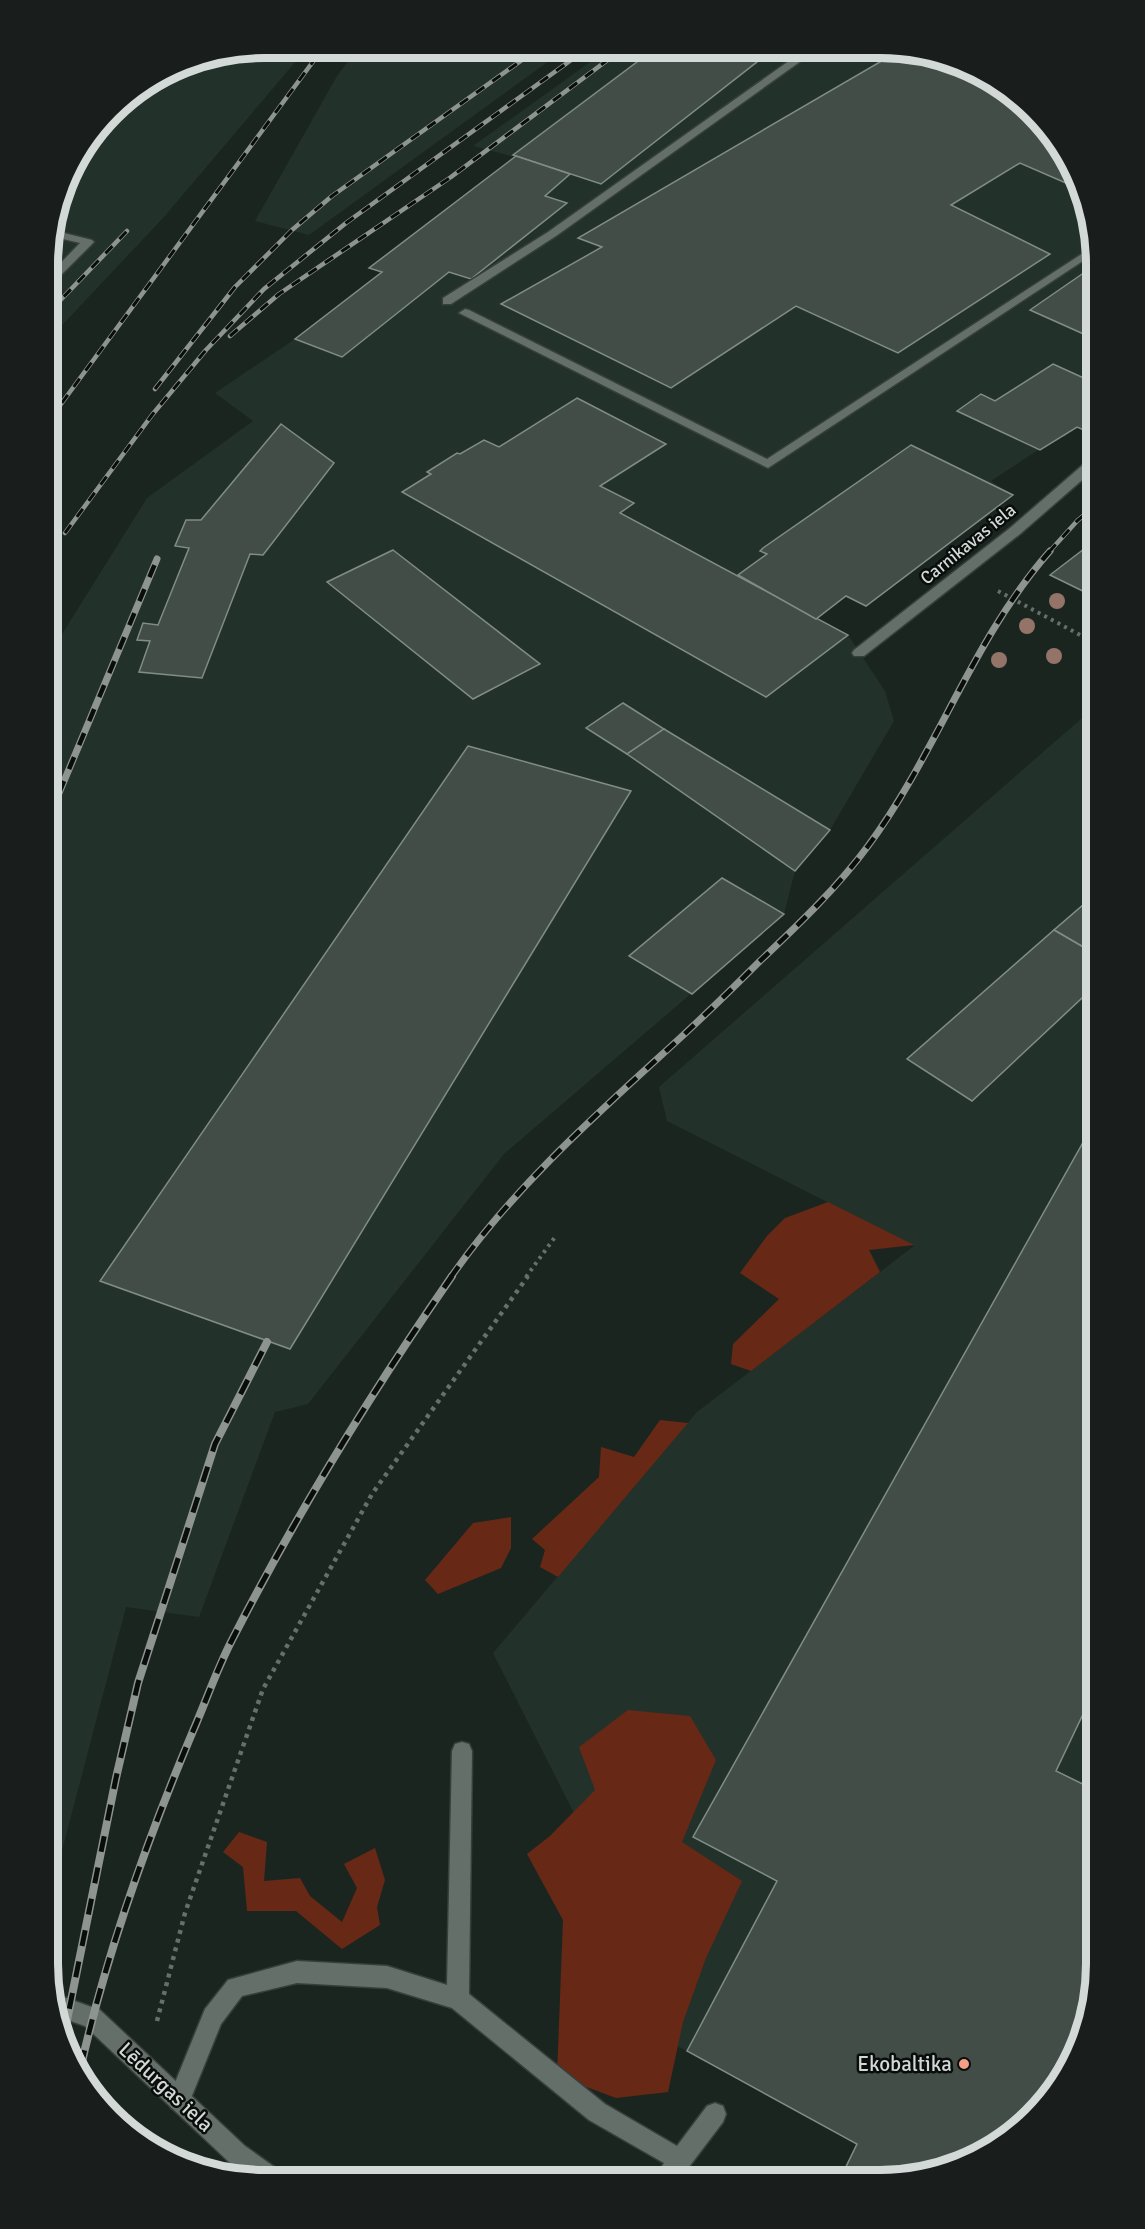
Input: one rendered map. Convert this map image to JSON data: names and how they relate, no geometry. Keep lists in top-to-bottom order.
{
  "streets": {
    "street": ["Carnikavas iela", "Lēdurgas iela"]
  },
  "places": ["Ekobaltika"]
}
